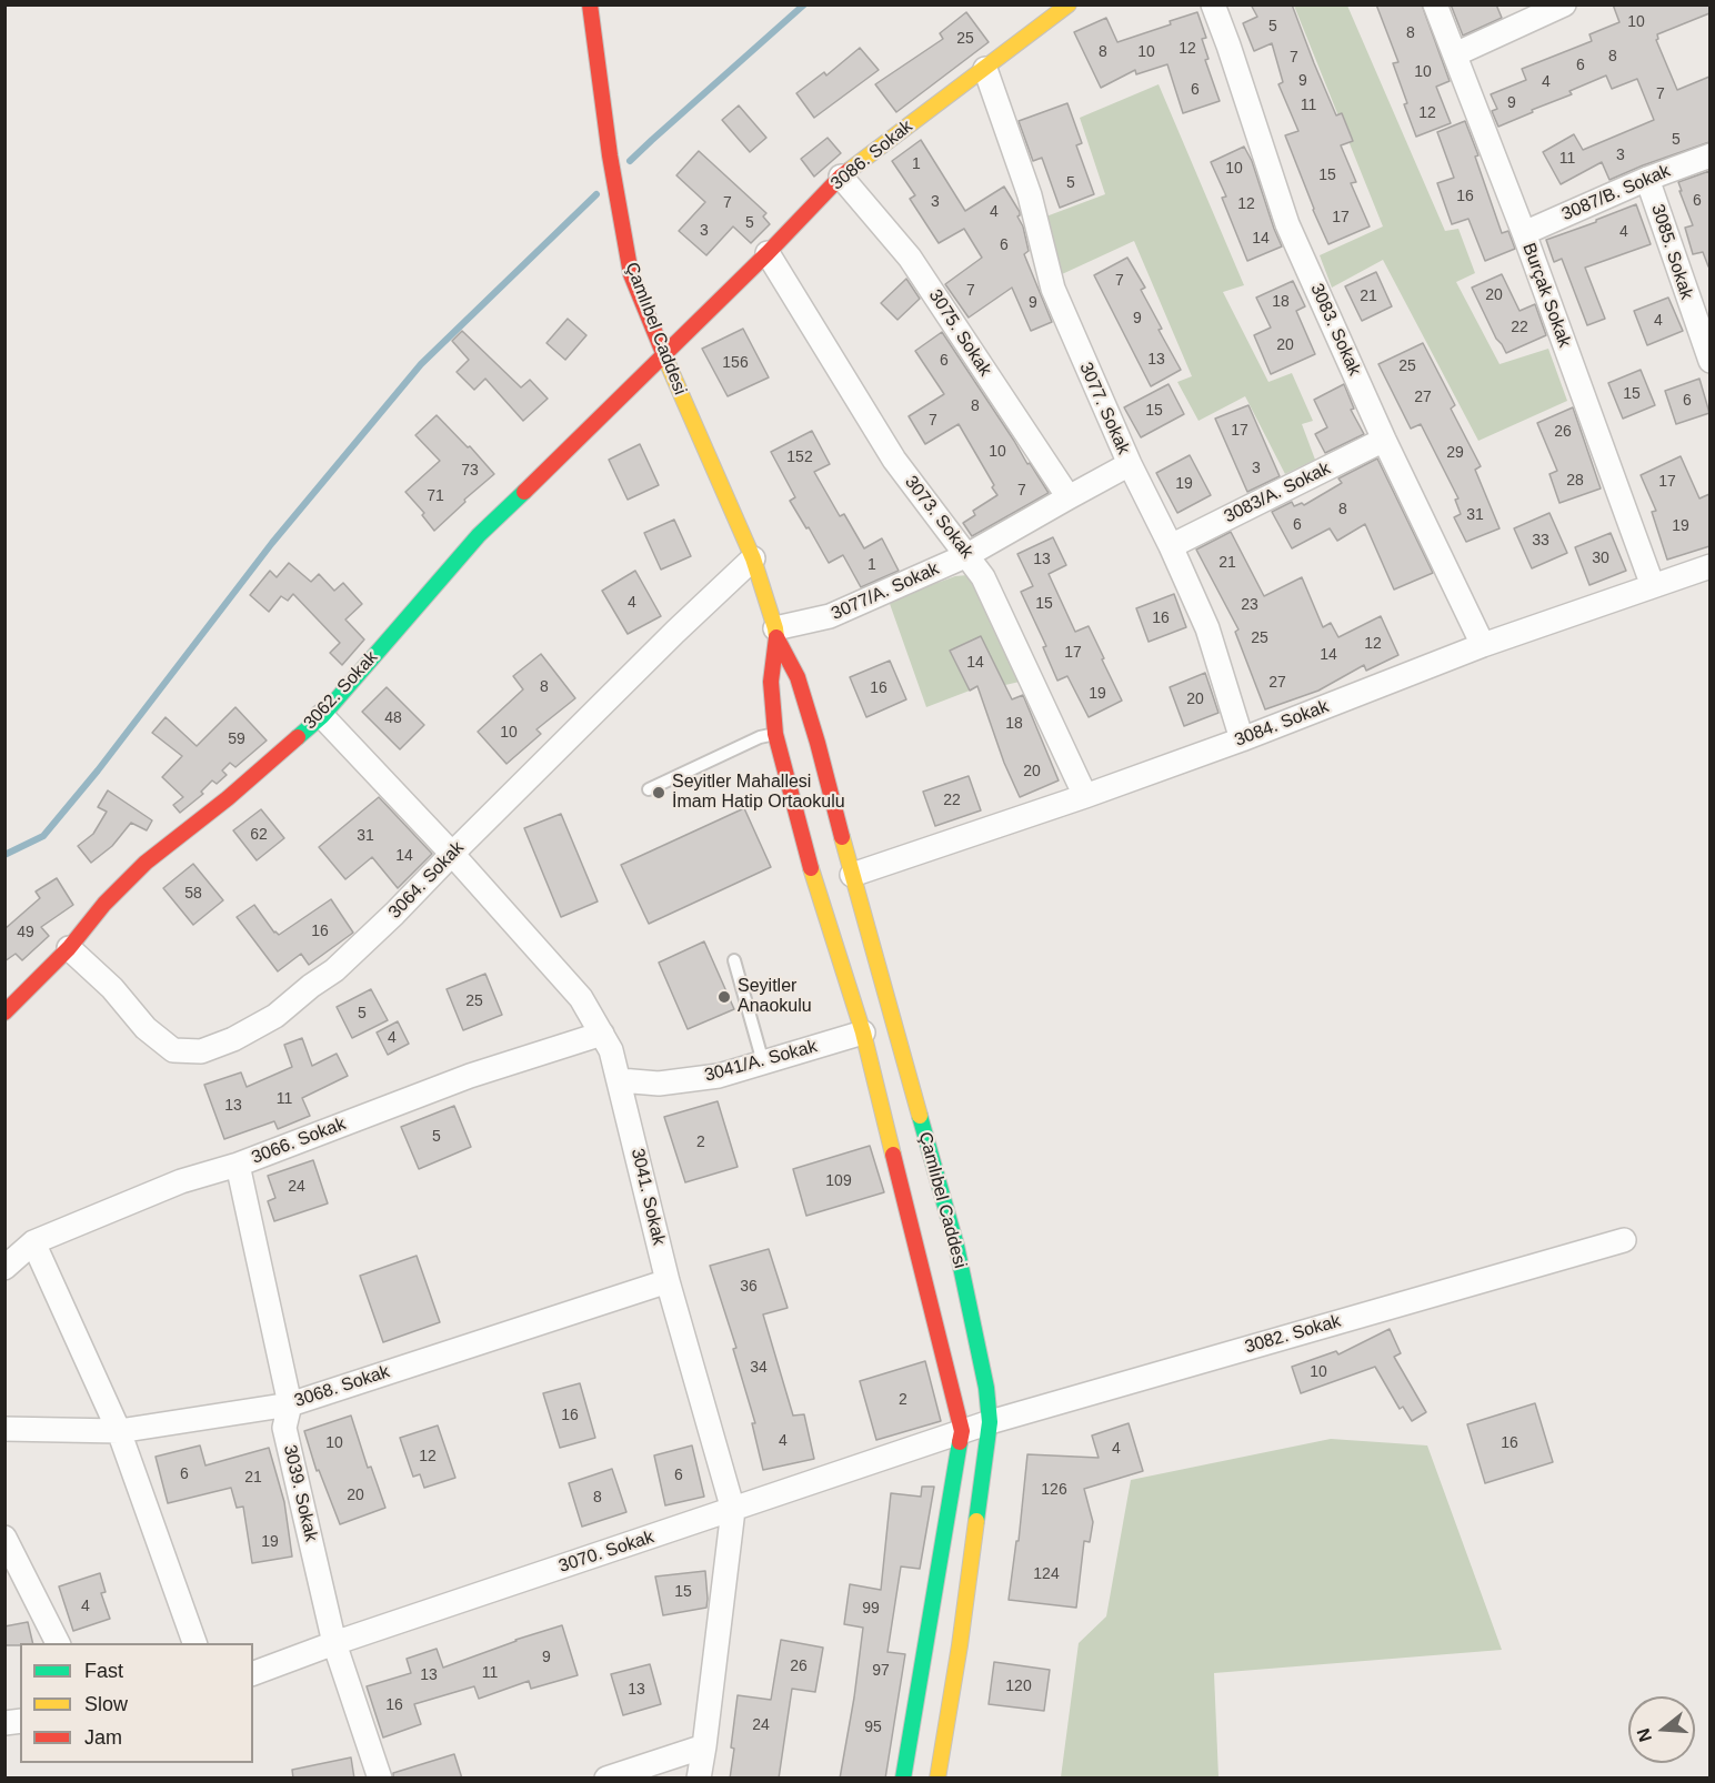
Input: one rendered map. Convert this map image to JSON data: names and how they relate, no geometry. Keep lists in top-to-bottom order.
{
  "streets": {
    "street": [
      "3086. Sokak",
      "3087/B. Sokak",
      "3085. Sokak",
      "Burçak Sokak",
      "Çamlıbel Caddesi",
      "3083. Sokak",
      "3075. Sokak",
      "3077. Sokak",
      "3083/A. Sokak",
      "3073. Sokak",
      "3077/A. Sokak",
      "3062. Sokak",
      "3084. Sokak",
      "3064. Sokak",
      "3041/A. Sokak",
      "3066. Sokak",
      "3041. Sokak",
      "3082. Sokak",
      "3068. Sokak",
      "3039. Sokak",
      "3070. Sokak"
    ]
  },
  "crossings": [
    ["3086. Sokak", "Çamlıbel Caddesi"],
    ["3086. Sokak", "3075. Sokak"],
    ["3086. Sokak", "3077. Sokak"],
    ["3086. Sokak", "3073. Sokak"],
    ["3086. Sokak", "3062. Sokak"],
    ["3087/B. Sokak", "3085. Sokak"],
    ["3087/B. Sokak", "Burçak Sokak"],
    ["Burçak Sokak", "3084. Sokak"],
    ["Çamlıbel Caddesi", "3077/A. Sokak"],
    ["Çamlıbel Caddesi", "3062. Sokak"],
    ["Çamlıbel Caddesi", "3084. Sokak"],
    ["Çamlıbel Caddesi", "3064. Sokak"],
    ["Çamlıbel Caddesi", "3041/A. Sokak"],
    ["Çamlıbel Caddesi", "3082. Sokak"],
    ["Çamlıbel Caddesi", "3070. Sokak"],
    ["3083. Sokak", "3083/A. Sokak"],
    ["3083. Sokak", "3084. Sokak"],
    ["3075. Sokak", "3077/A. Sokak"],
    ["3077. Sokak", "3083/A. Sokak"],
    ["3077. Sokak", "3077/A. Sokak"],
    ["3077. Sokak", "3084. Sokak"],
    ["3073. Sokak", "3077/A. Sokak"],
    ["3073. Sokak", "3084. Sokak"],
    ["3062. Sokak", "3064. Sokak"],
    ["3062. Sokak", "3041. Sokak"],
    ["3064. Sokak", "3041. Sokak"],
    ["3041/A. Sokak", "3041. Sokak"],
    ["3066. Sokak", "3041. Sokak"],
    ["3066. Sokak", "3039. Sokak"],
    ["3041. Sokak", "3068. Sokak"],
    ["3041. Sokak", "3070. Sokak"],
    ["3082. Sokak", "3070. Sokak"],
    ["3068. Sokak", "3039. Sokak"],
    ["3039. Sokak", "3070. Sokak"]
  ],
  "places": ["Seyitler Mahallesi İmam Hatip Ortaokulu", "Seyitler Anaokulu"],
  "house_numbers": [
    "10",
    "5",
    "8",
    "25",
    "12",
    "8",
    "10",
    "8",
    "7",
    "6",
    "10",
    "9",
    "4",
    "6",
    "7",
    "9",
    "11",
    "12",
    "5",
    "3",
    "11",
    "1",
    "10",
    "15",
    "5",
    "16",
    "6",
    "3",
    "7",
    "12",
    "4",
    "17",
    "5",
    "3",
    "4",
    "14",
    "6",
    "7",
    "7",
    "20",
    "21",
    "18",
    "9",
    "9",
    "4",
    "22",
    "20",
    "13",
    "6",
    "156",
    "25",
    "15",
    "27",
    "6",
    "8",
    "15",
    "7",
    "17",
    "26",
    "10",
    "29",
    "152",
    "3",
    "73",
    "28",
    "17",
    "19",
    "7",
    "71",
    "8",
    "31",
    "6",
    "19",
    "33",
    "30",
    "13",
    "21",
    "1",
    "4",
    "15",
    "23",
    "16",
    "25",
    "12",
    "17",
    "14",
    "14",
    "27",
    "8",
    "16",
    "19",
    "20",
    "48",
    "18",
    "10",
    "59",
    "20",
    "22",
    "62",
    "31",
    "14",
    "58",
    "16",
    "49",
    "25",
    "5",
    "4",
    "11",
    "13",
    "5",
    "2",
    "109",
    "24",
    "36",
    "34",
    "10",
    "2",
    "16",
    "4",
    "10",
    "16",
    "4",
    "12",
    "6",
    "6",
    "21",
    "126",
    "20",
    "8",
    "19",
    "124",
    "15",
    "4",
    "99",
    "9",
    "26",
    "97",
    "11",
    "13",
    "120",
    "13",
    "16",
    "24",
    "95"
  ],
  "legend": ["Fast", "Slow", "Jam"],
  "north": "left"
}
